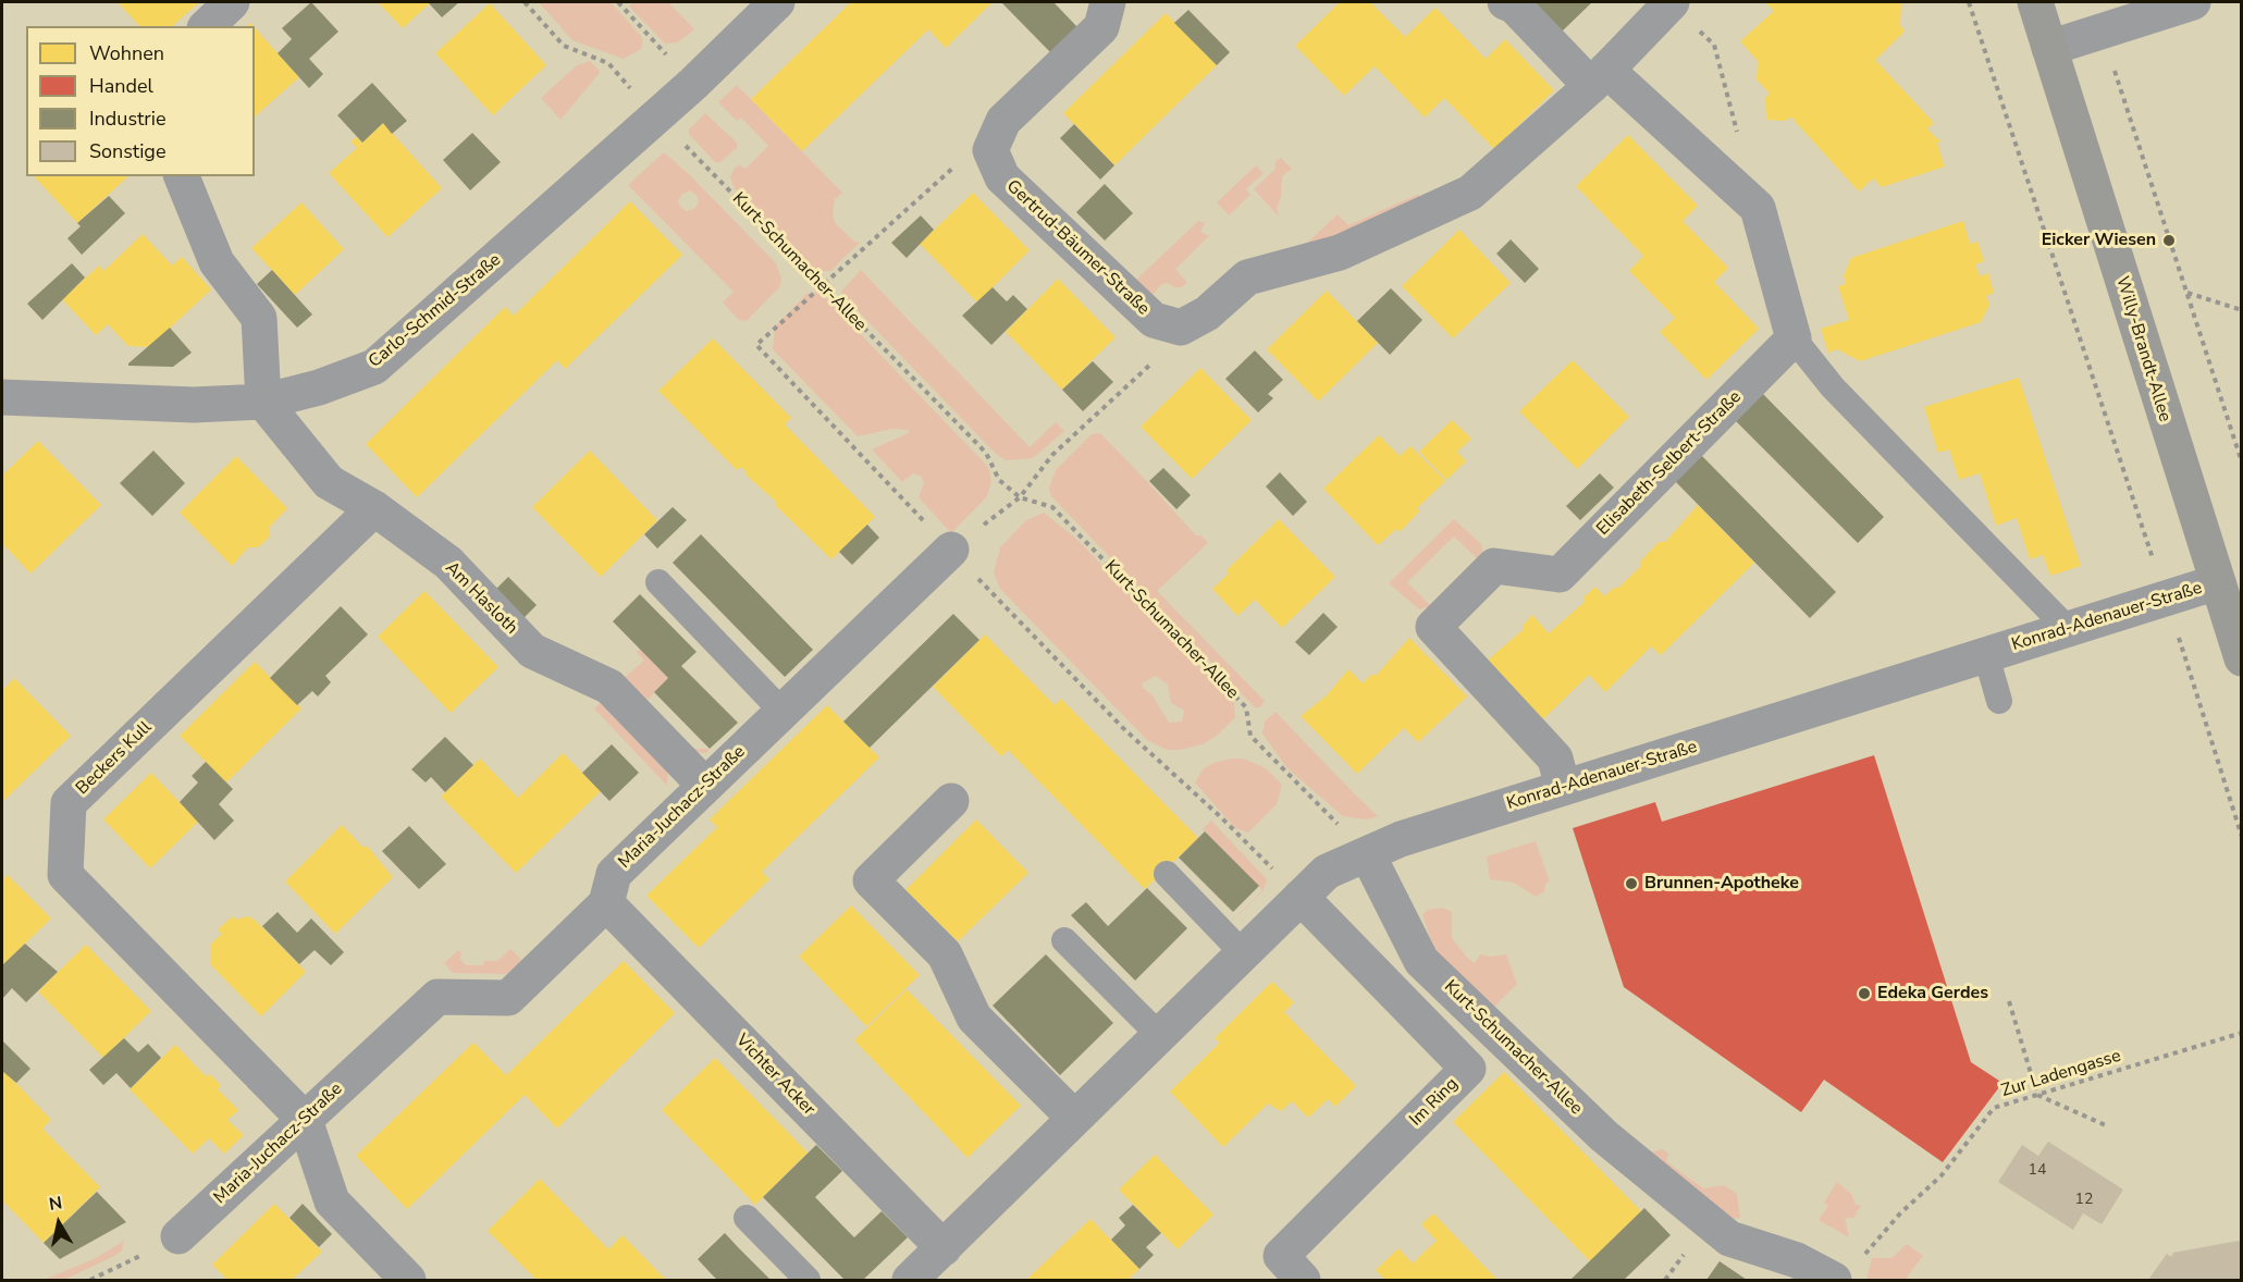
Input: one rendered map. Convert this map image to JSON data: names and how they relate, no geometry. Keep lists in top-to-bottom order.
{
  "streets": {
    "street": [
      "Gertrud-Bäumer-Straße",
      "Kurt-Schumacher-Allee",
      "Carlo-Schmid-Straße",
      "Willy-Brandt-Allee",
      "Elisabeth-Selbert-Straße",
      "Am Hasloth",
      "Konrad-Adenauer-Straße",
      "Beckers Kull",
      "Maria-Juchacz-Straße",
      "Vichter Acker",
      "Im Ring"
    ],
    "path": ["Zur Ladengasse"]
  },
  "crossings": [
    ["Kurt-Schumacher-Allee", "Carlo-Schmid-Straße"],
    ["Kurt-Schumacher-Allee", "Konrad-Adenauer-Straße"],
    ["Kurt-Schumacher-Allee", "Zur Ladengasse"],
    ["Carlo-Schmid-Straße", "Am Hasloth"],
    ["Willy-Brandt-Allee", "Konrad-Adenauer-Straße"],
    ["Elisabeth-Selbert-Straße", "Konrad-Adenauer-Straße"],
    ["Am Hasloth", "Beckers Kull"],
    ["Am Hasloth", "Maria-Juchacz-Straße"],
    ["Konrad-Adenauer-Straße", "Vichter Acker"],
    ["Konrad-Adenauer-Straße", "Im Ring"],
    ["Beckers Kull", "Maria-Juchacz-Straße"],
    ["Maria-Juchacz-Straße", "Vichter Acker"]
  ],
  "places": ["Eicker Wiesen", "Brunnen-Apotheke", "Edeka Gerdes"],
  "house_numbers": ["14", "12"],
  "legend": [
    "Wohnen",
    "Handel",
    "Industrie",
    "Sonstige"
  ],
  "north": "top"
}
